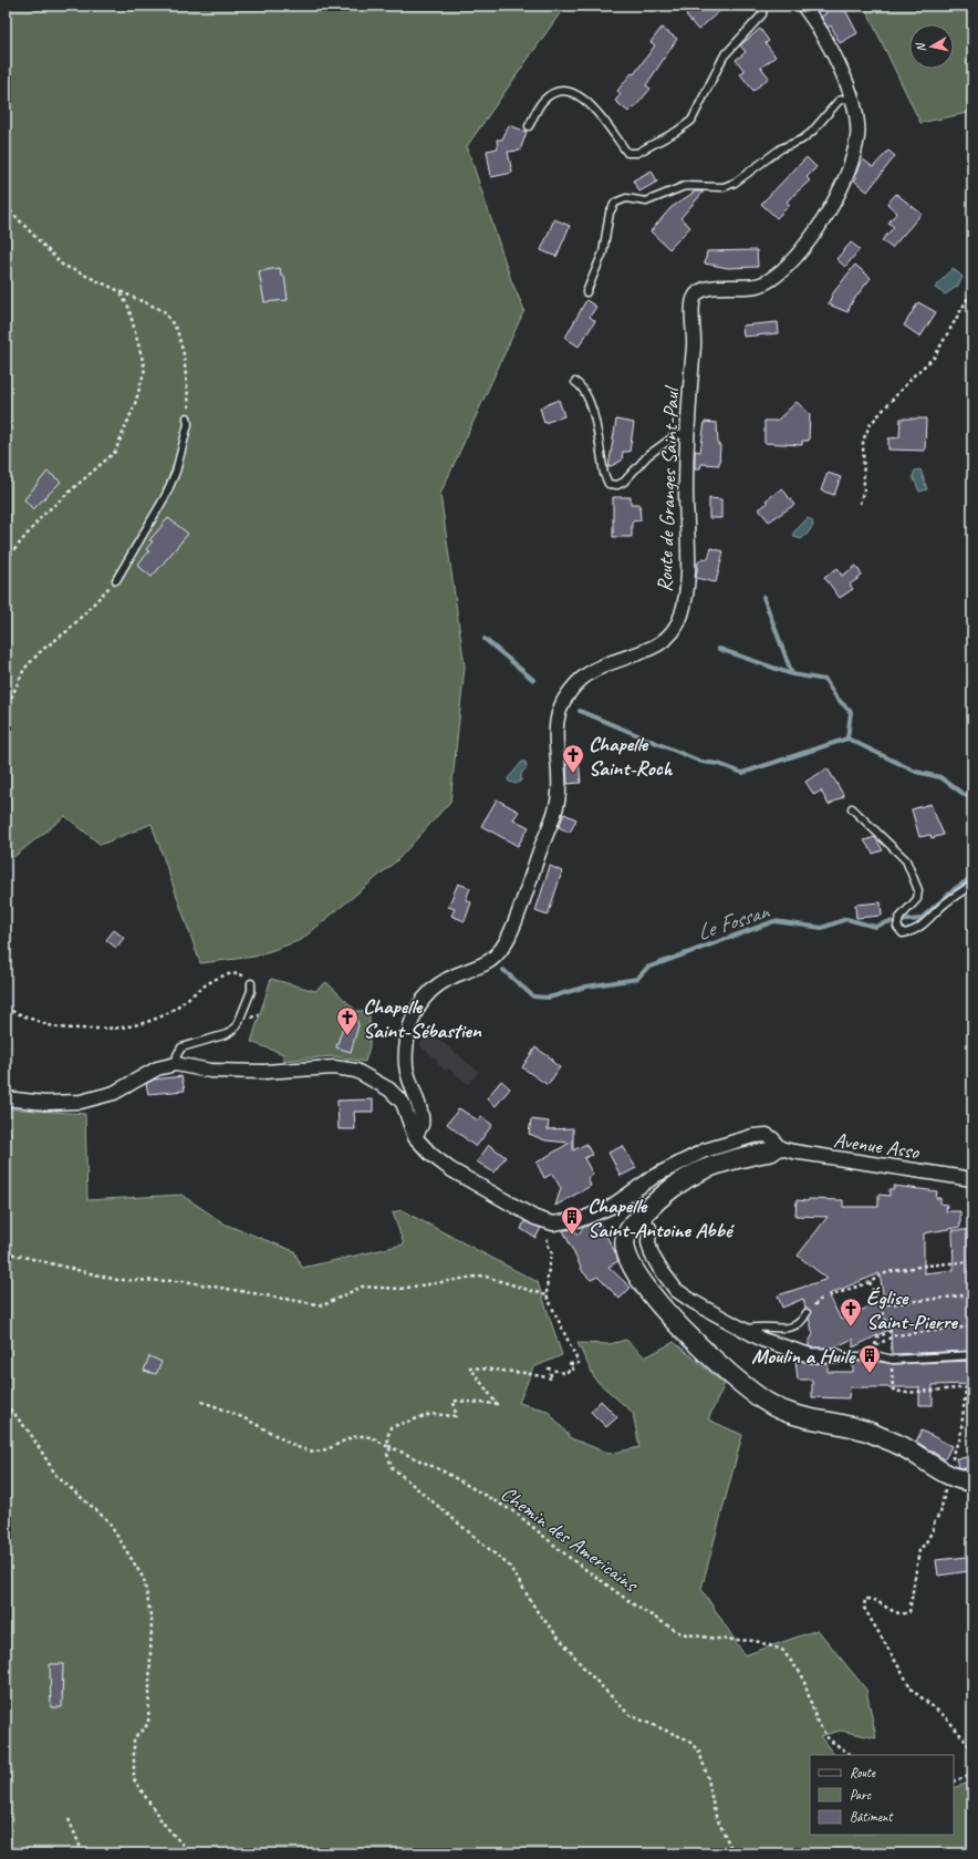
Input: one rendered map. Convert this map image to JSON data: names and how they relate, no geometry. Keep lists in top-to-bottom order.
{
  "streets": {
    "street": ["Route de Granges Saint-Paul", "Avenue Asso"],
    "path": ["Chemin des Americains"]
  },
  "water": ["Le Fossan"],
  "places": {
    "church": ["Chapelle Saint-Roch", "Chapelle Saint-Sébastien", "Église Saint-Pierre"],
    "building": ["Chapelle Saint-Antoine Abbé", "Moulin a Huile"]
  },
  "legend": ["Route", "Parc", "Bâtiment"],
  "north": "left"
}
